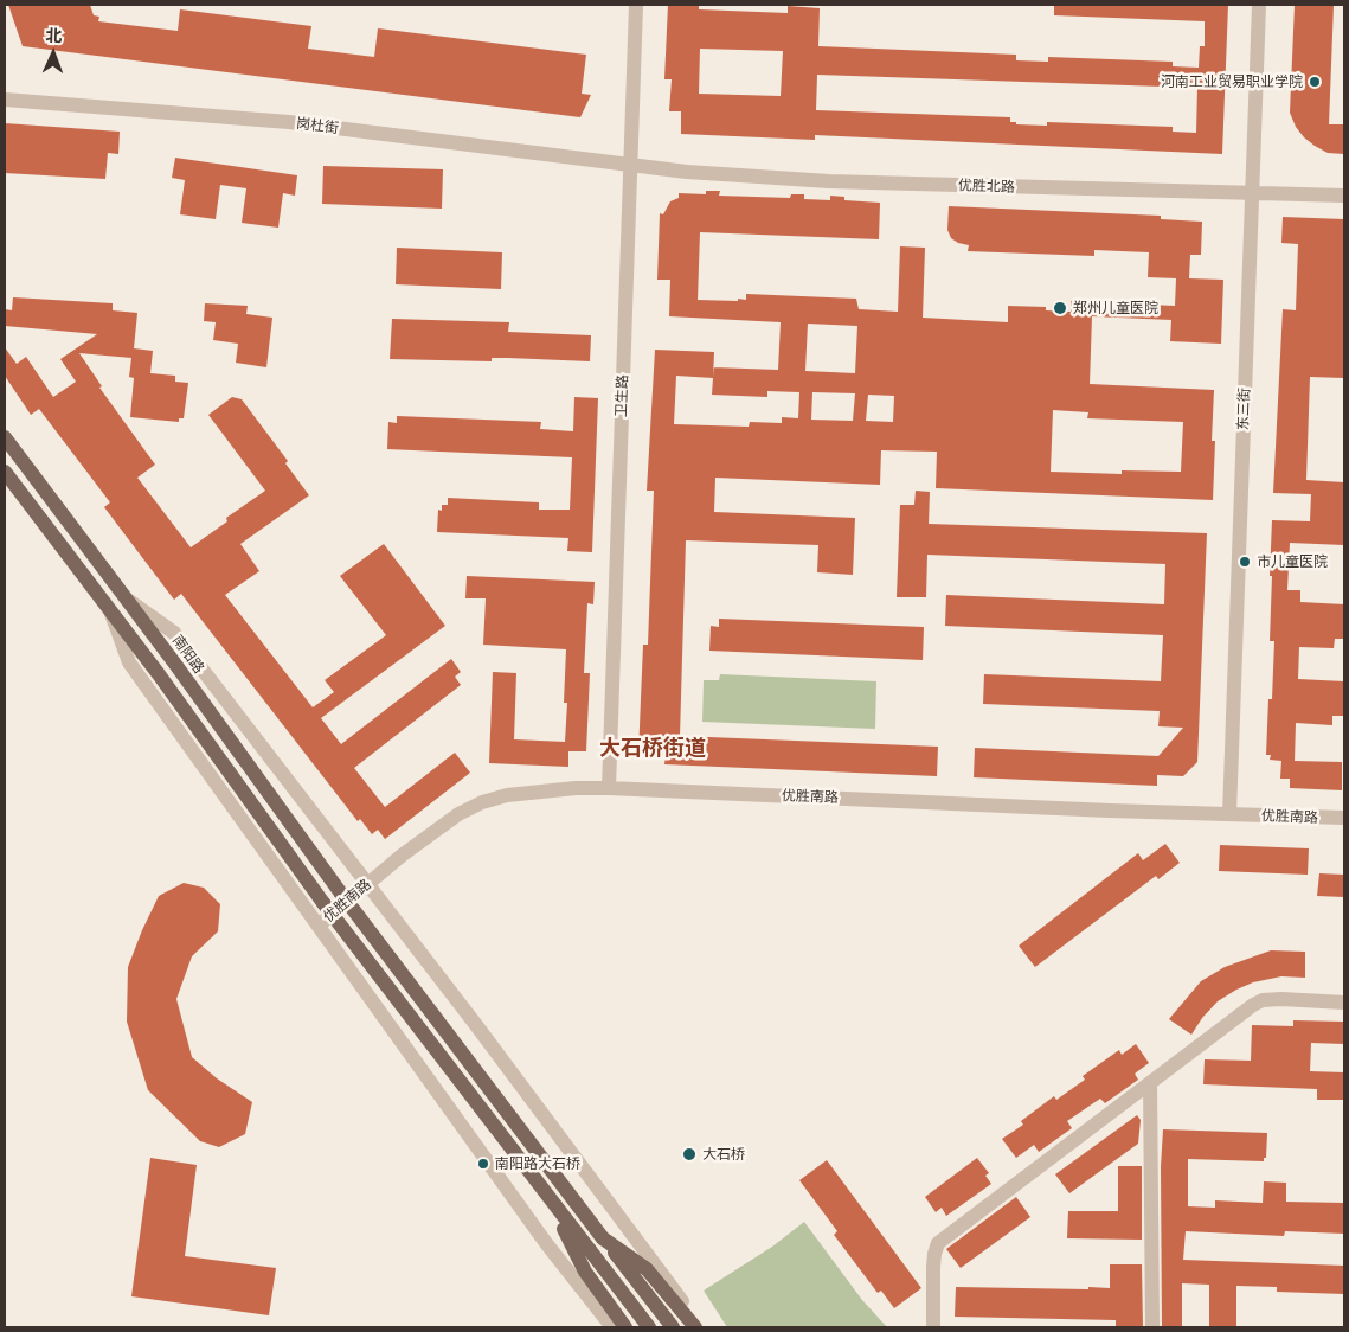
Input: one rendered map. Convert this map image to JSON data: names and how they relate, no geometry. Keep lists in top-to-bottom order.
{
  "streets": {
    "main road": ["南阳路"],
    "street": [
      "岗杜街",
      "优胜北路",
      "卫生路",
      "东三街",
      "优胜南路"
    ]
  },
  "crossings": [
    ["岗杜街", "优胜北路"],
    ["岗杜街", "卫生路"],
    ["优胜北路", "卫生路"],
    ["优胜北路", "东三街"],
    ["卫生路", "优胜南路"],
    ["东三街", "优胜南路"]
  ],
  "districts": ["大石桥街道"],
  "places": [
    "河南工业贸易职业学院",
    "郑州儿童医院",
    "市儿童医院",
    "大石桥",
    "南阳路大石桥"
  ],
  "north": "top"
}
